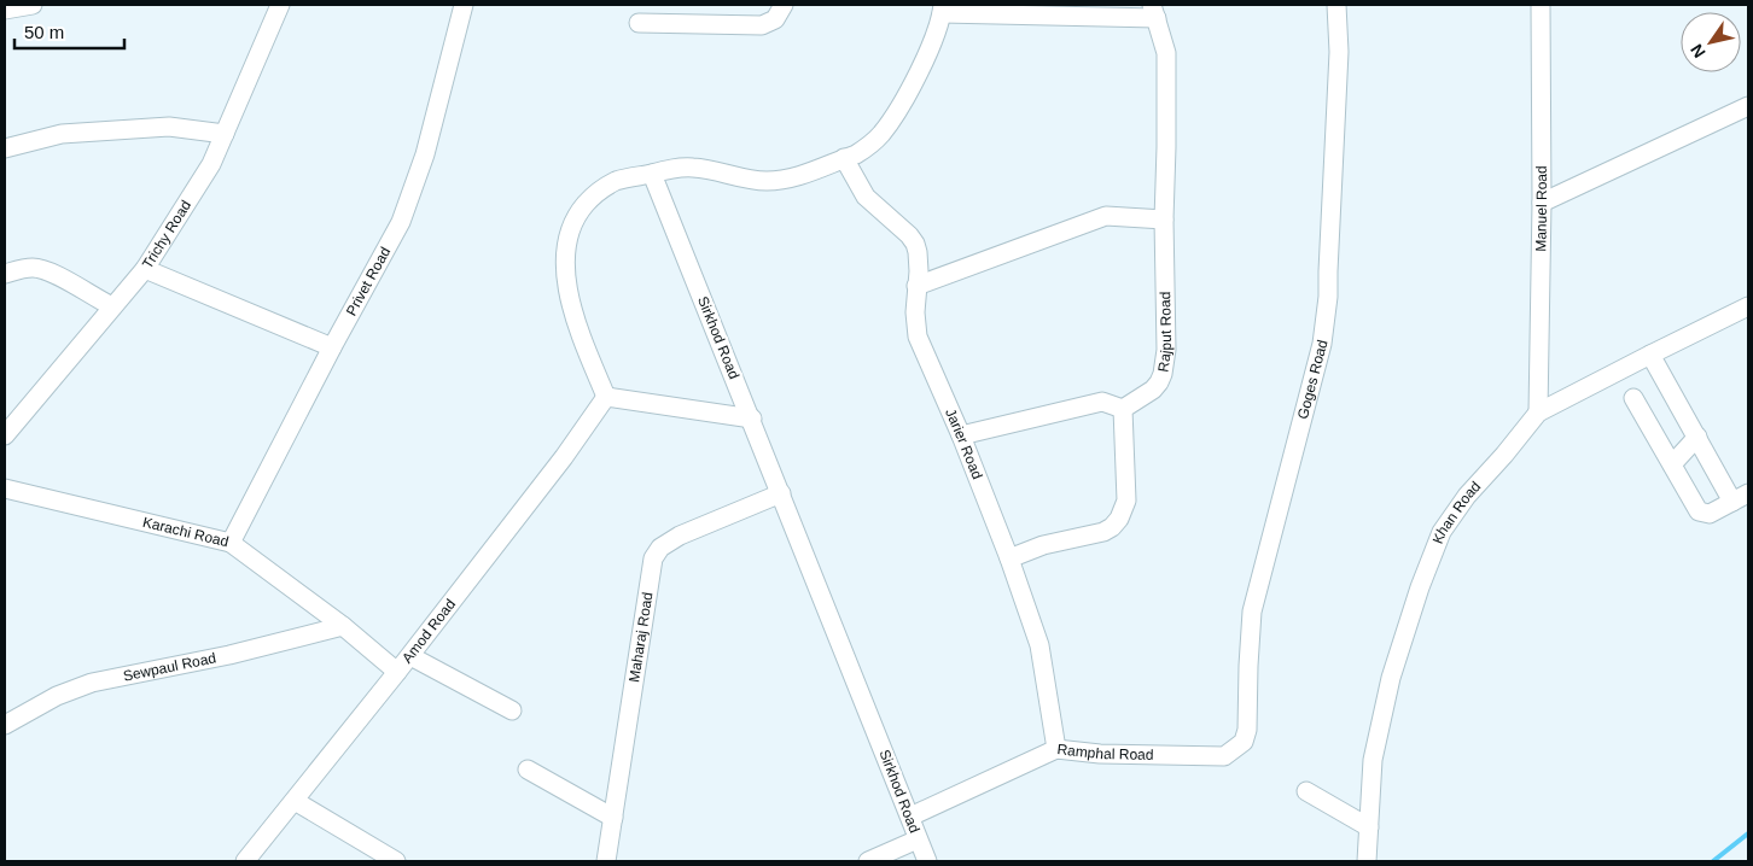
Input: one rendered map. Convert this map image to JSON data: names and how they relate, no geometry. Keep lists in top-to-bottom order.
{
  "streets": {
    "street": [
      "Manuel Road",
      "Trichy Road",
      "Privet Road",
      "Rajput Road",
      "Sirkhod Road",
      "Goges Road",
      "Jarier Road",
      "Khan Road",
      "Karachi Road",
      "Amod Road",
      "Maharaj Road",
      "Sewpaul Road",
      "Ramphal Road"
    ]
  },
  "crossings": [
    ["Manuel Road", "Khan Road"],
    ["Privet Road", "Karachi Road"],
    ["Sirkhod Road", "Maharaj Road"],
    ["Sirkhod Road", "Ramphal Road"],
    ["Goges Road", "Ramphal Road"],
    ["Jarier Road", "Ramphal Road"],
    ["Karachi Road", "Amod Road"],
    ["Karachi Road", "Sewpaul Road"]
  ],
  "scale_bar": "50 m",
  "north": "bottom left"
}
